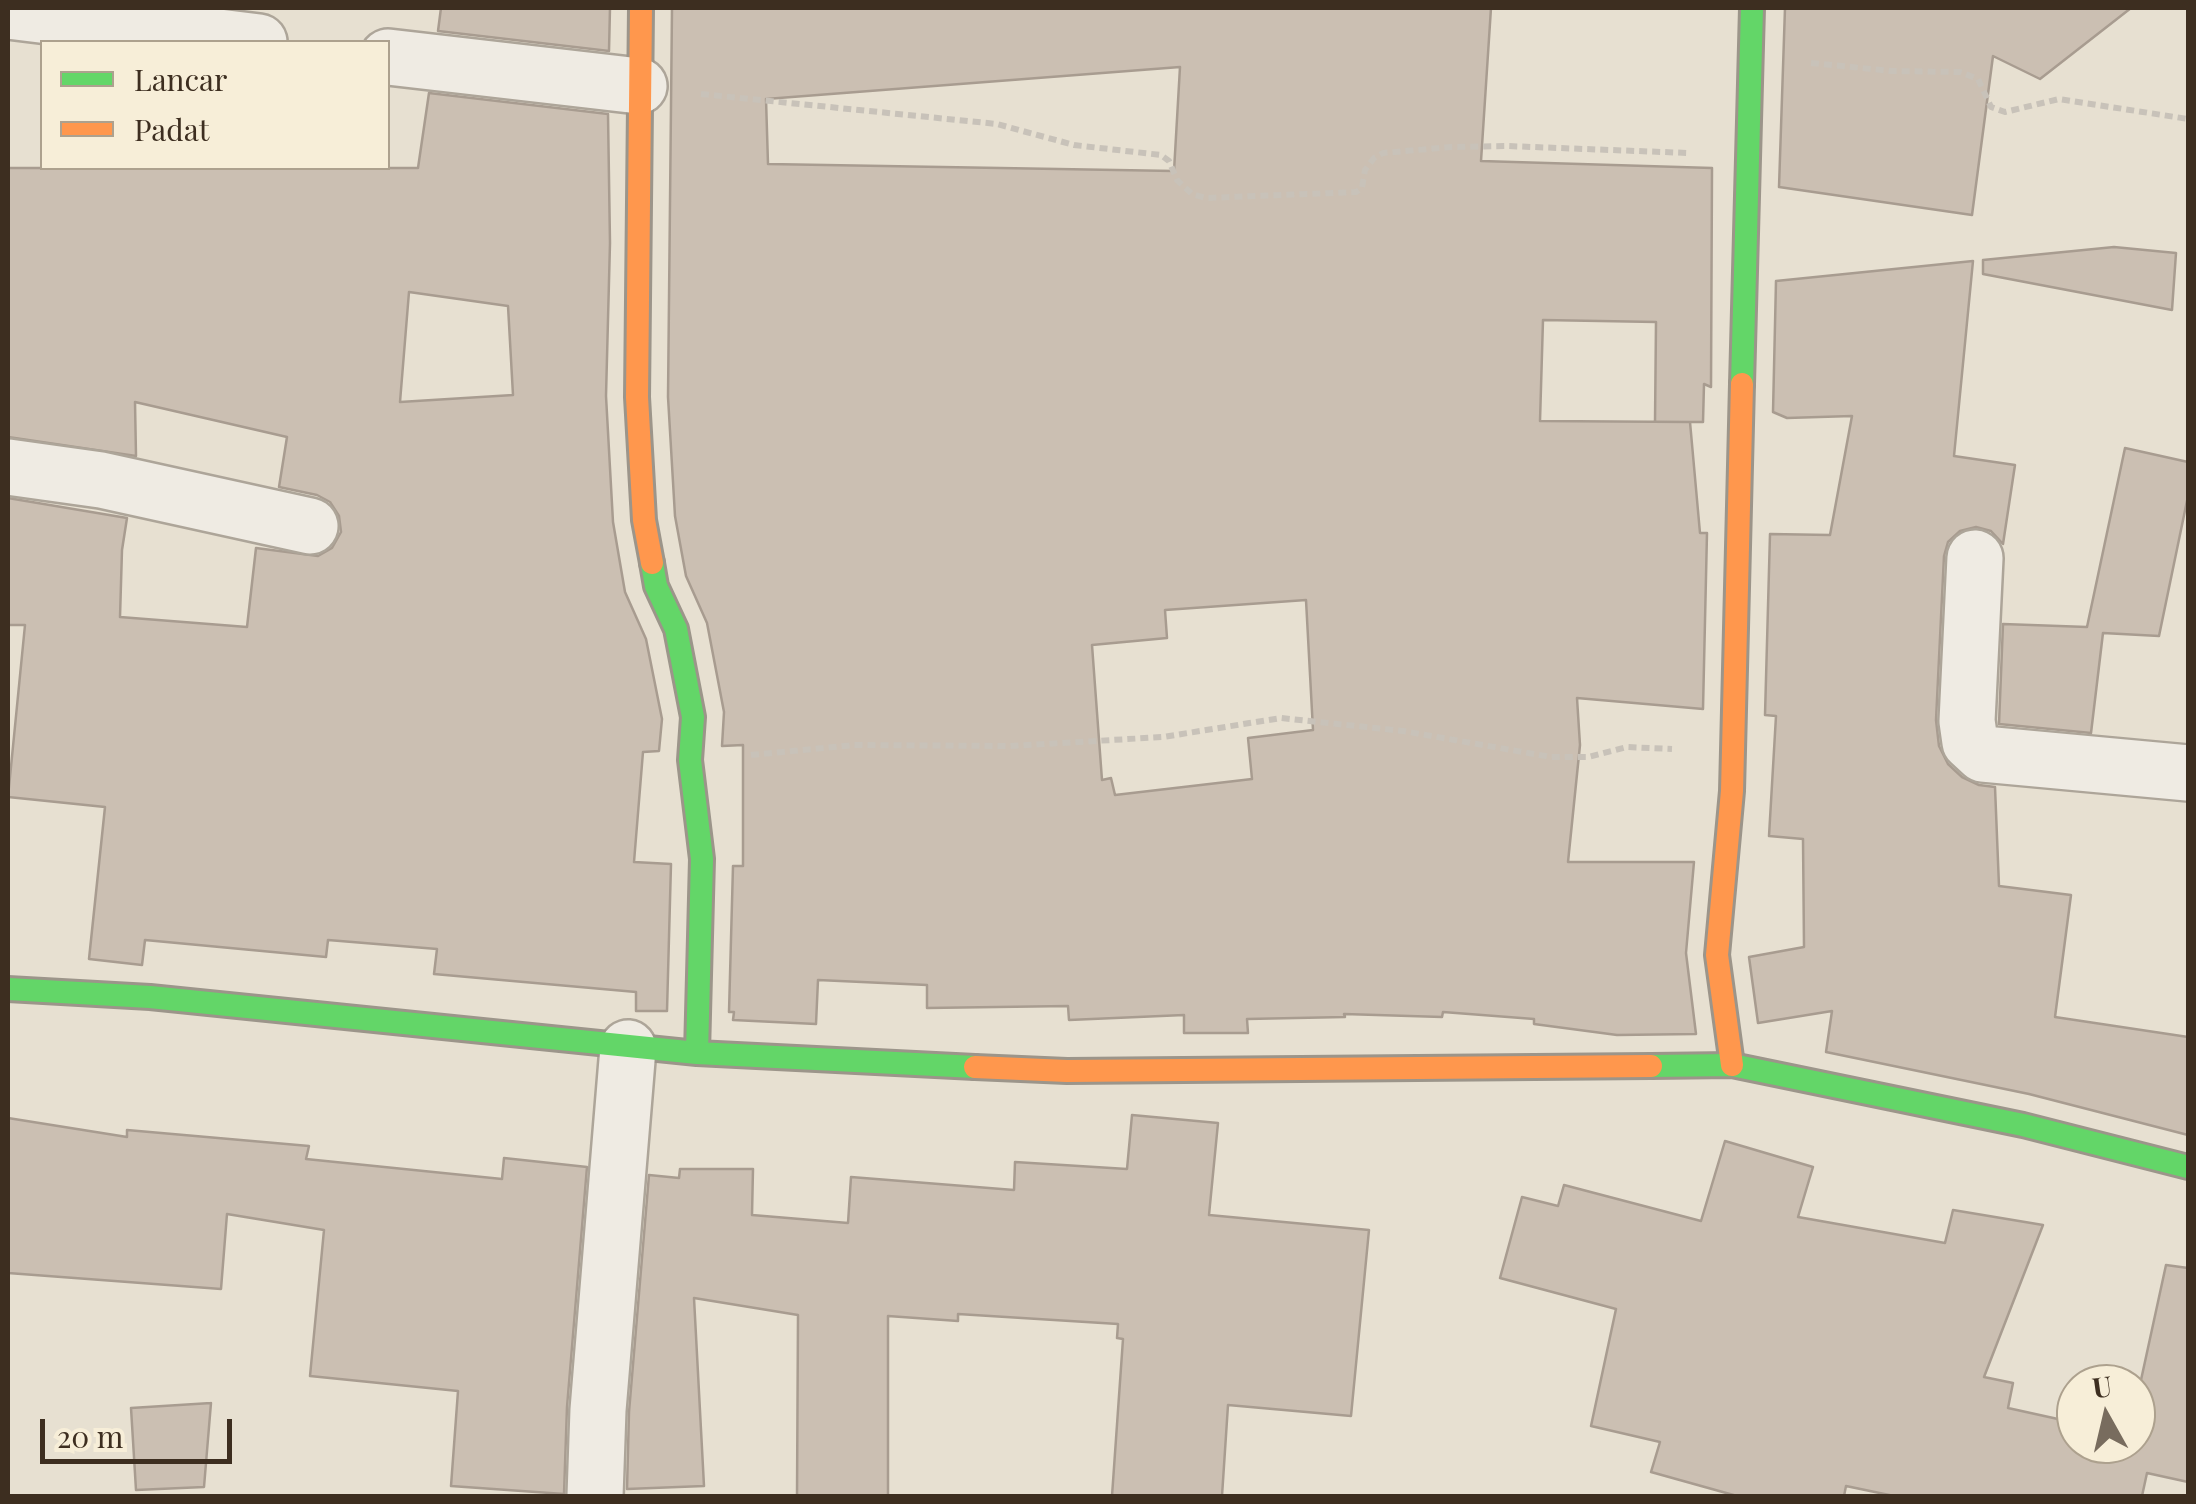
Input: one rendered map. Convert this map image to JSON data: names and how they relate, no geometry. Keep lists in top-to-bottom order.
{
  "legend": ["Lancar", "Padat"],
  "scale_bar": "20 m",
  "north": "top"
}
